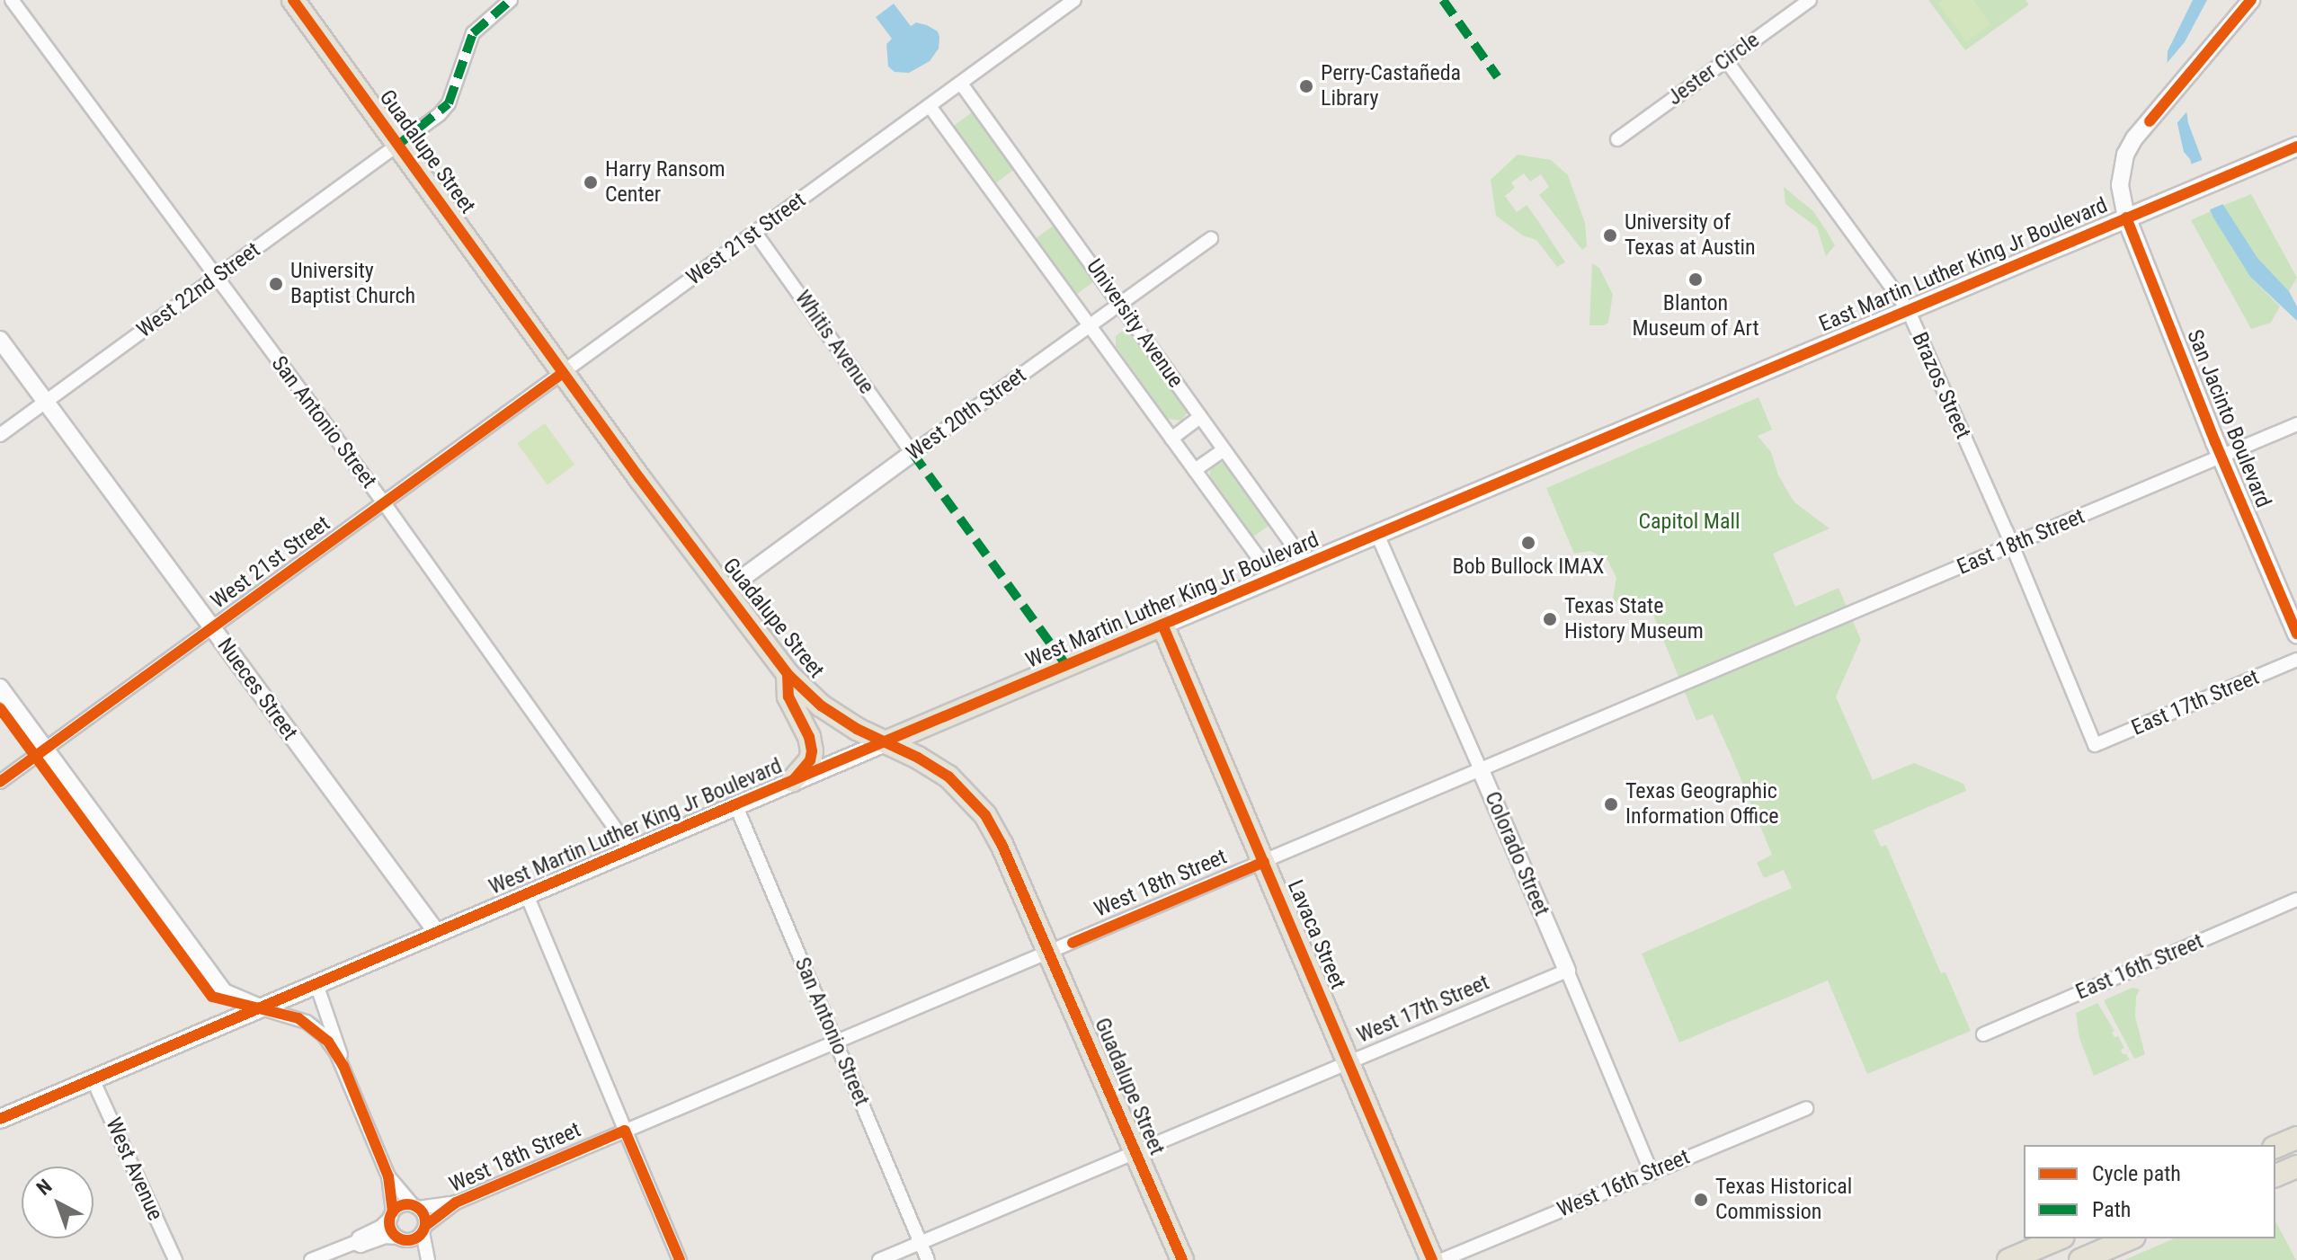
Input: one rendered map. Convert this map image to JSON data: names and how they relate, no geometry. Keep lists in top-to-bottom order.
{
  "streets": {
    "main road": [
      "Guadalupe Street",
      "East Martin Luther King Jr Boulevard",
      "San Jacinto Boulevard",
      "West Martin Luther King Jr Boulevard",
      "Lavaca Street"
    ],
    "street": [
      "Jester Circle",
      "West 21st Street",
      "West 22nd Street",
      "University Avenue",
      "Whitis Avenue",
      "Brazos Street",
      "West 20th Street",
      "San Antonio Street",
      "East 18th Street",
      "Nueces Street",
      "East 17th Street",
      "Colorado Street",
      "West 18th Street",
      "East 16th Street",
      "West 17th Street",
      "West Avenue",
      "West 16th Street"
    ]
  },
  "crossings": [
    ["Jester Circle", "Brazos Street"],
    ["Guadalupe Street", "West 21st Street"],
    ["Guadalupe Street", "West 22nd Street"],
    ["Guadalupe Street", "West 20th Street"],
    ["Guadalupe Street", "West Martin Luther King Jr Boulevard"],
    ["Guadalupe Street", "West 18th Street"],
    ["Guadalupe Street", "West 17th Street"],
    ["West 21st Street", "University Avenue"],
    ["West 21st Street", "Whitis Avenue"],
    ["West 21st Street", "San Antonio Street"],
    ["West 21st Street", "Nueces Street"],
    ["East Martin Luther King Jr Boulevard", "Brazos Street"],
    ["East Martin Luther King Jr Boulevard", "San Jacinto Boulevard"],
    ["East Martin Luther King Jr Boulevard", "West Martin Luther King Jr Boulevard"],
    ["West 22nd Street", "San Antonio Street"],
    ["West 22nd Street", "Nueces Street"],
    ["University Avenue", "West 20th Street"],
    ["University Avenue", "West Martin Luther King Jr Boulevard"],
    ["Whitis Avenue", "West 20th Street"],
    ["Brazos Street", "East 18th Street"],
    ["Brazos Street", "East 17th Street"],
    ["San Jacinto Boulevard", "East 18th Street"],
    ["San Antonio Street", "West Martin Luther King Jr Boulevard"],
    ["San Antonio Street", "West 18th Street"],
    ["San Antonio Street", "West 17th Street"],
    ["East 18th Street", "West 18th Street"],
    ["West Martin Luther King Jr Boulevard", "Nueces Street"],
    ["West Martin Luther King Jr Boulevard", "Colorado Street"],
    ["West Martin Luther King Jr Boulevard", "Lavaca Street"],
    ["West Martin Luther King Jr Boulevard", "West Avenue"],
    ["Colorado Street", "West 18th Street"],
    ["Colorado Street", "West 17th Street"],
    ["Colorado Street", "West 16th Street"],
    ["West 18th Street", "Lavaca Street"],
    ["Lavaca Street", "West 17th Street"]
  ],
  "parks": ["Capitol Mall"],
  "places": [
    "Perry-Castañeda Library",
    "Harry Ransom Center",
    "University of Texas at Austin",
    "Blanton Museum of Art",
    "University Baptist Church",
    "Bob Bullock IMAX",
    "Texas State History Museum",
    "Texas Geographic Information Office",
    "Texas Historical Commission"
  ],
  "legend": ["Cycle path", "Path"],
  "north": "top left"
}
